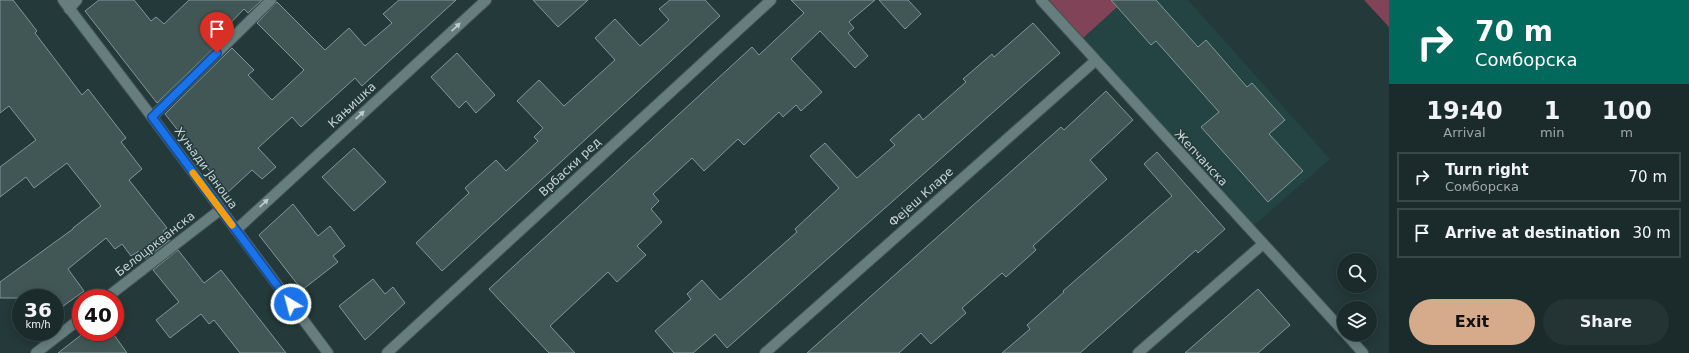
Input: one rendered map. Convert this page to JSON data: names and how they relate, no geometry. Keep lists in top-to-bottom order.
{
  "streets": {
    "street": [
      "Кањишка",
      "Жепчанска",
      "Врбаски ред",
      "Хуњади Јаноша",
      "Фејеш Кларе",
      "Белоцркванска"
    ]
  },
  "crossings": [
    ["Кањишка", "Хуњади Јаноша"],
    ["Жепчанска", "Фејеш Кларе"],
    ["Хуњади Јаноша", "Белоцркванска"]
  ],
  "one_way": ["Кањишка"],
  "page": {
    "turn": ["70 m", "Сомборска"],
    "eta": [
      "19:40",
      "Arrival",
      "1",
      "min",
      "100",
      "m"
    ],
    "list": [
      {
        "name": "Turn right",
        "note": "Сомборска",
        "value": "70 m"
      },
      {
        "name": "Arrive at destination",
        "value": "30 m"
      }
    ],
    "speed": "36 km/h",
    "limit": "40",
    "buttons": ["Exit", "Share"]
  }
}
